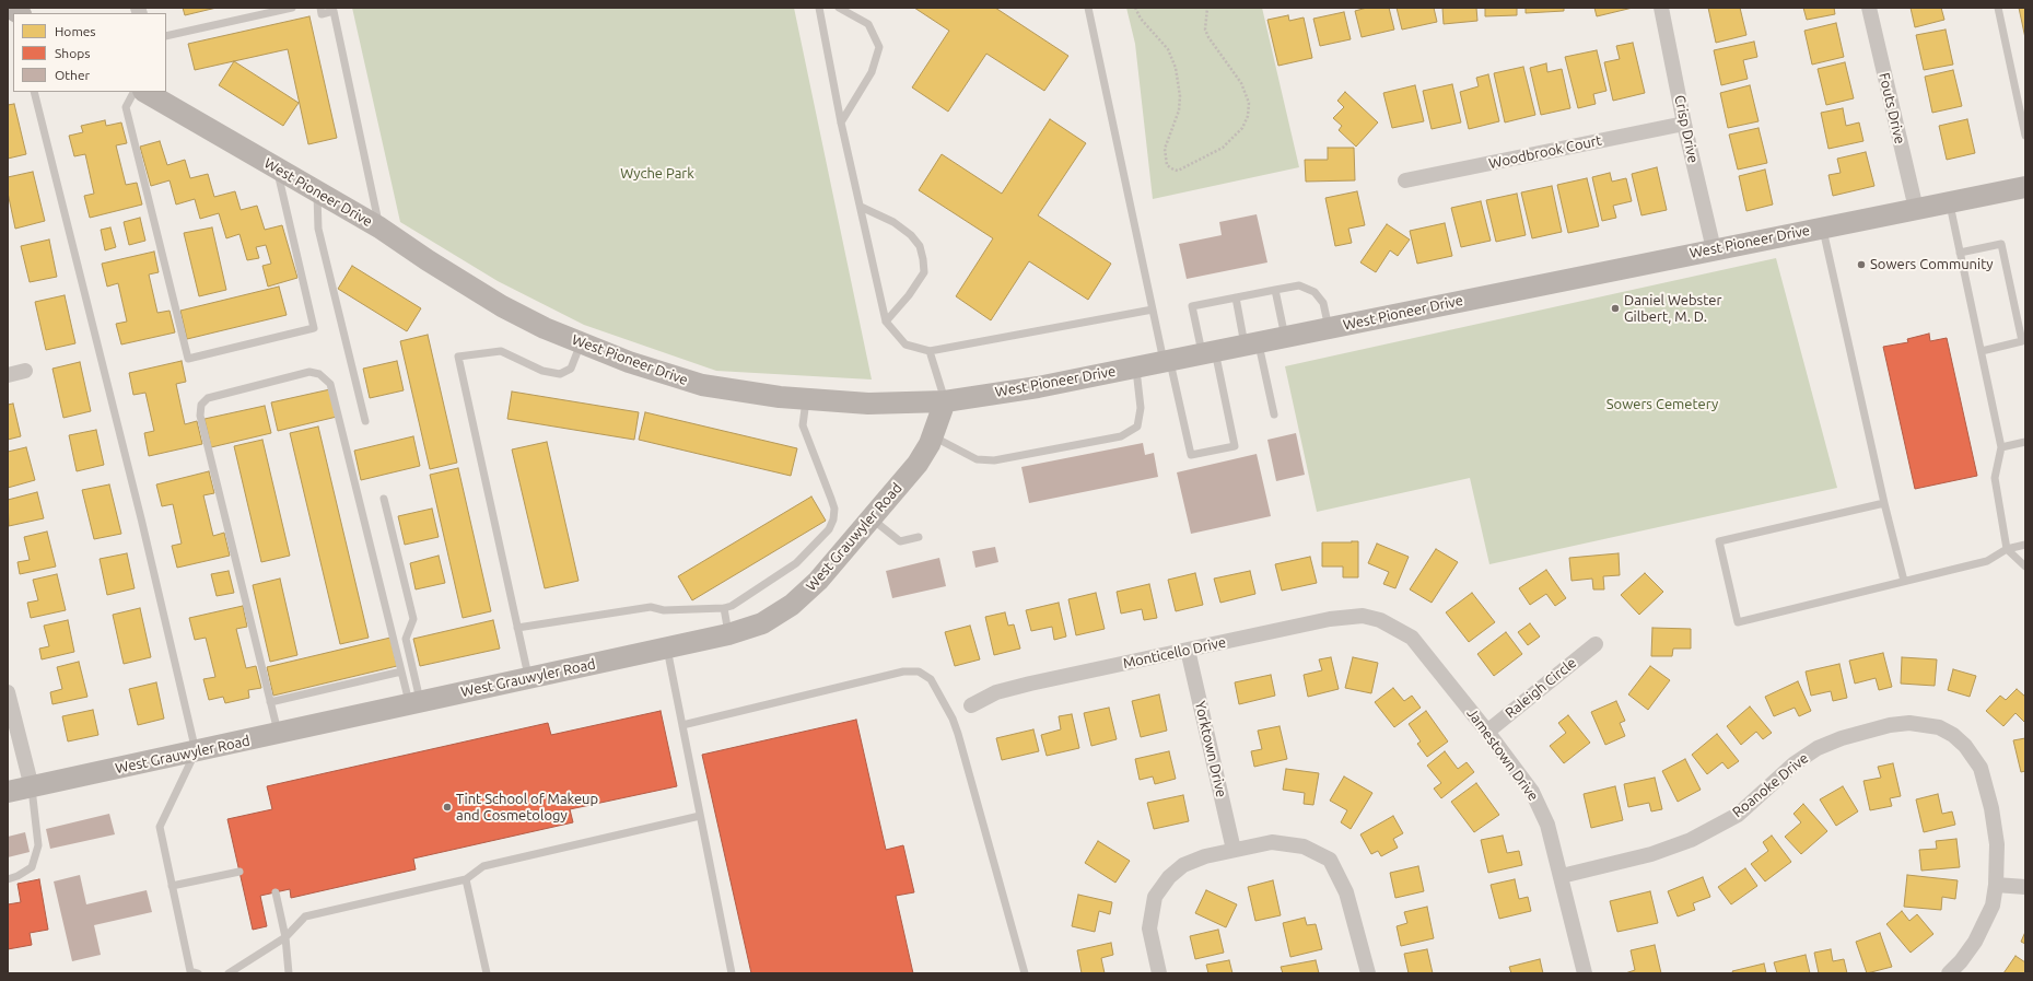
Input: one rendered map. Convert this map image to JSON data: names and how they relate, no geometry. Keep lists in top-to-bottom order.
{
  "streets": {
    "main road": ["West Pioneer Drive", "West Grauwyler Road"],
    "street": [
      "Fouts Drive",
      "Crisp Drive",
      "Woodbrook Court",
      "Monticello Drive",
      "Raleigh Circle",
      "Yorktown Drive",
      "Jamestown Drive",
      "Roanoke Drive"
    ]
  },
  "crossings": [
    ["Fouts Drive", "West Pioneer Drive"],
    ["Crisp Drive", "Woodbrook Court"],
    ["Crisp Drive", "West Pioneer Drive"],
    ["West Pioneer Drive", "West Grauwyler Road"],
    ["Monticello Drive", "Yorktown Drive"],
    ["Monticello Drive", "Jamestown Drive"],
    ["Raleigh Circle", "Jamestown Drive"],
    ["Jamestown Drive", "Roanoke Drive"]
  ],
  "parks": ["Wyche Park", "Sowers Cemetery"],
  "places": ["Sowers Community", "Daniel Webster Gilbert, M. D.", "Tint School of Makeup and Cosmetology"],
  "legend": ["Homes", "Shops", "Other"]
}
